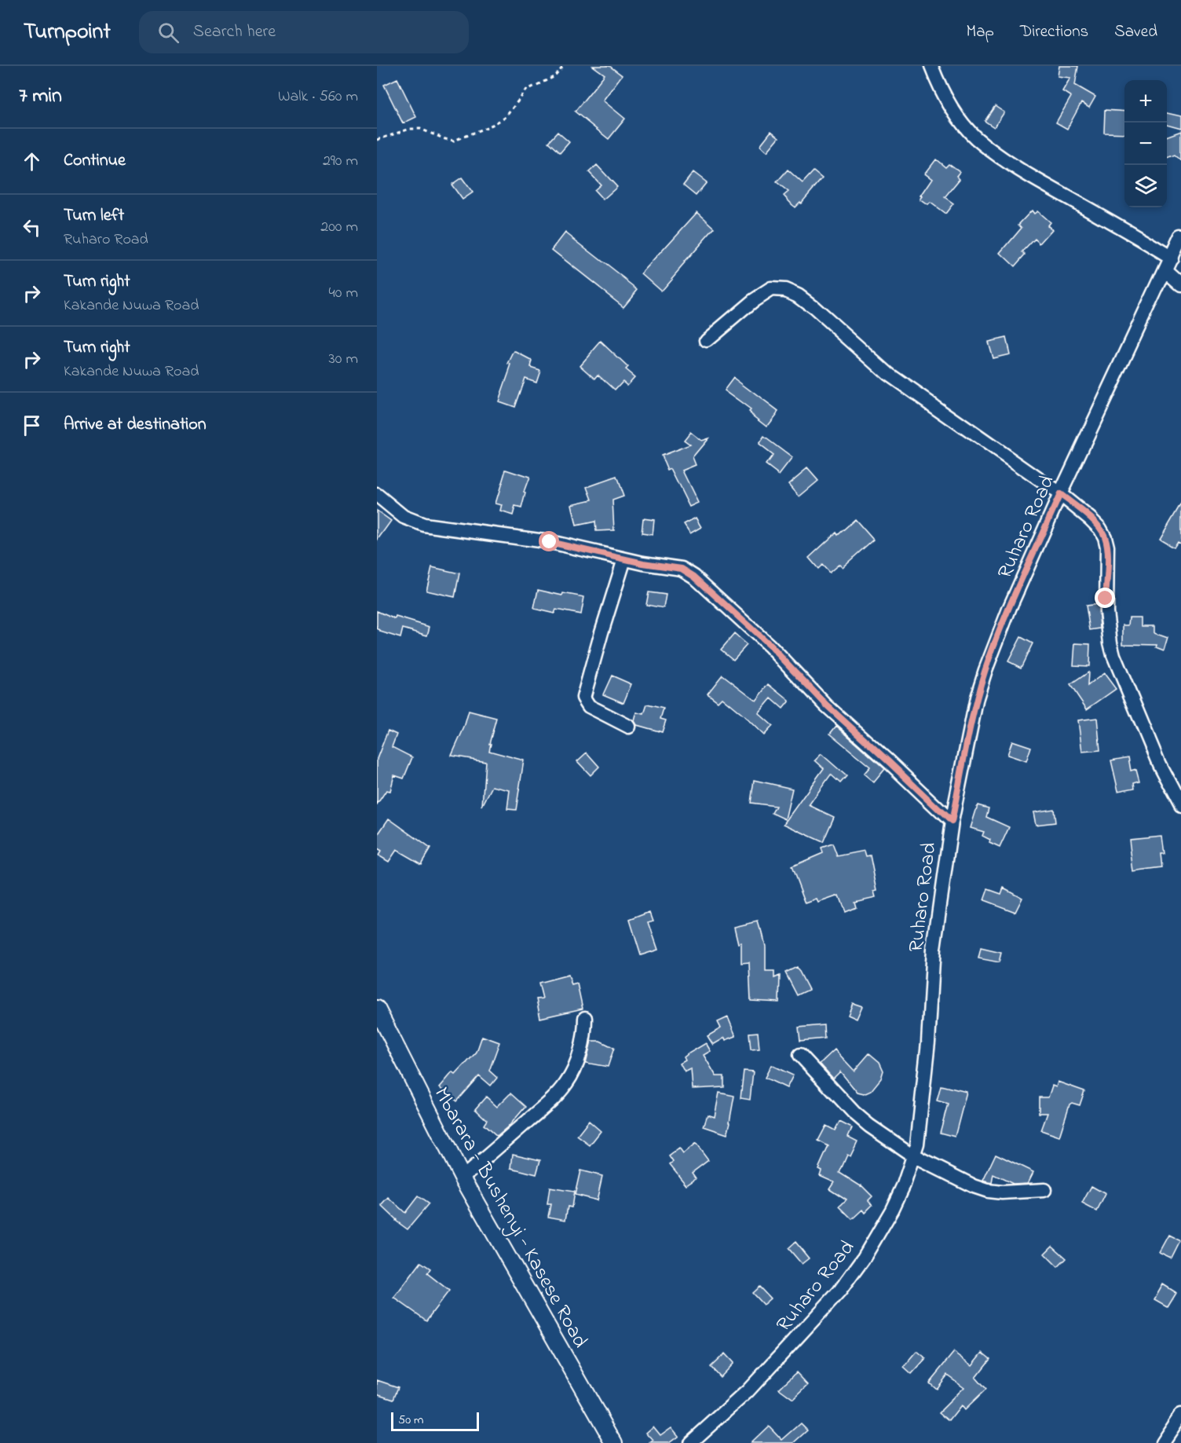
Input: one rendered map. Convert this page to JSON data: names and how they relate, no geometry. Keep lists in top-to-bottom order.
{
  "streets": {
    "main road": ["Mbarara - Bushenyi - Kasese Road"],
    "street": ["Ruharo Road"]
  },
  "scale_bar": "50 m",
  "page": {
    "header": "Turnpoint",
    "search": "Search here",
    "nav": ["Map", "Directions", "Saved"],
    "heading": ["7 min", "Walk · 560 m"],
    "map_buttons": ["+", "−"],
    "list": [
      ["Continue", "290 m"],
      ["Turn left", "Ruharo Road", "200 m"],
      ["Turn right", "Kakande Nuwa Road", "40 m"],
      ["Turn right", "Kakande Nuwa Road", "30 m"],
      "Arrive at destination"
    ],
    "scale": "50 m"
  }
}
